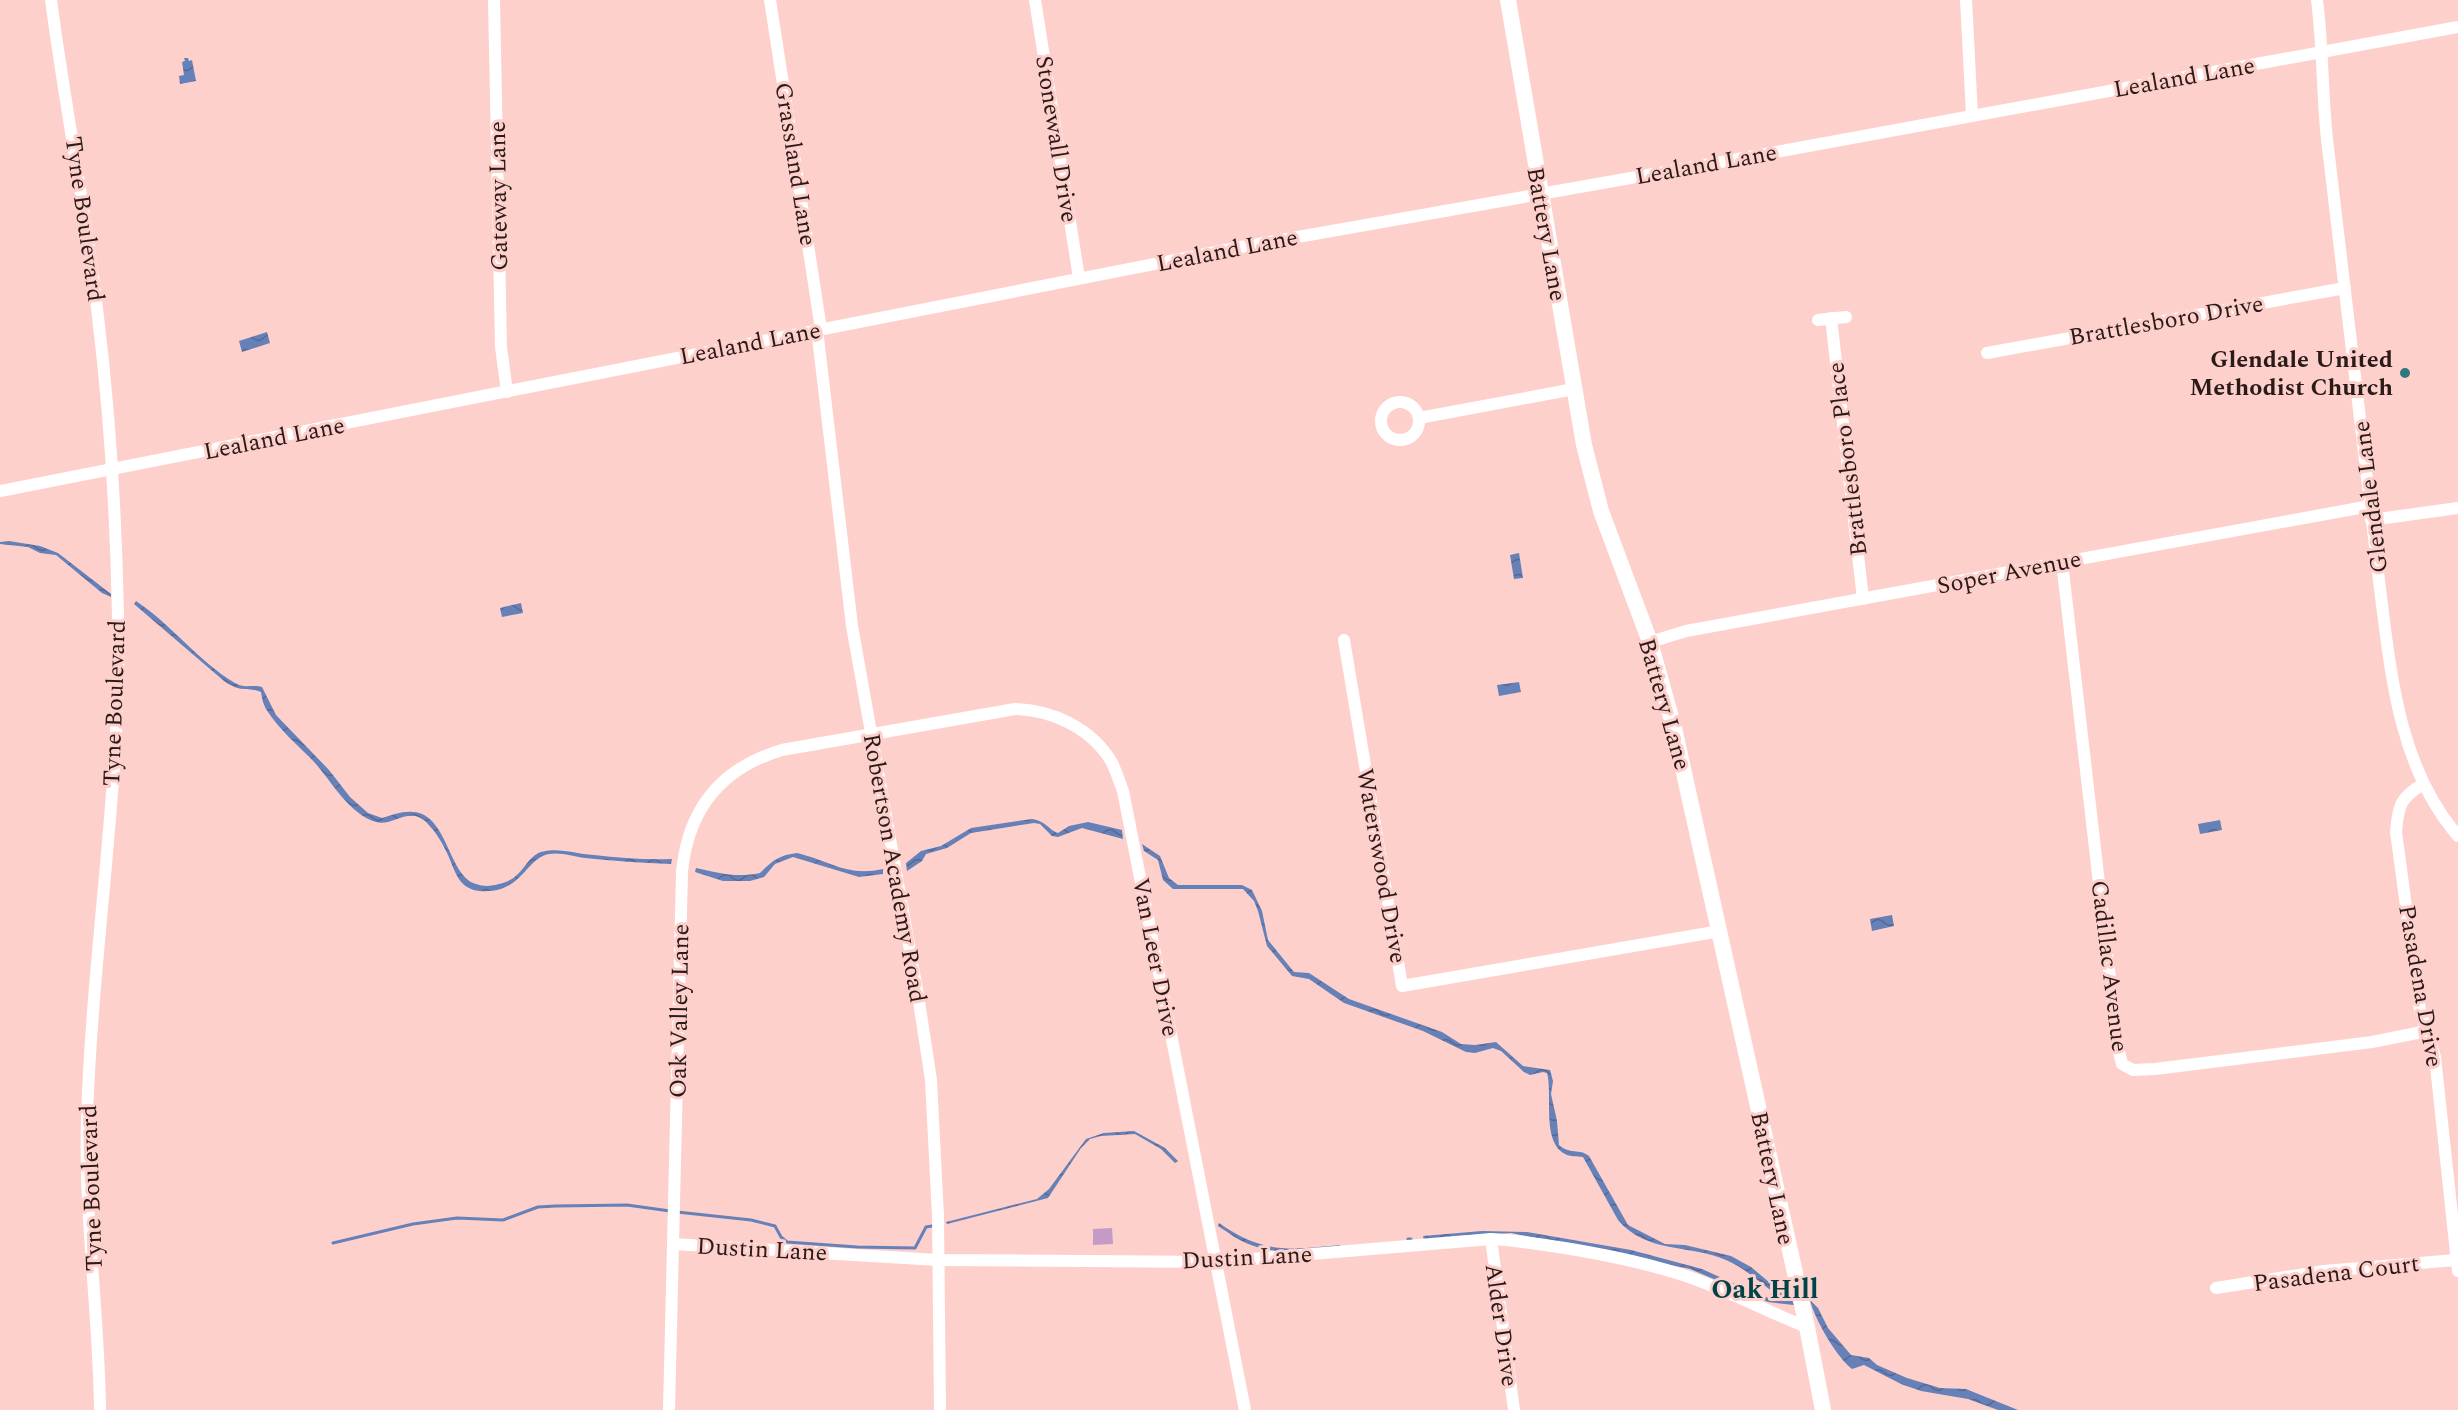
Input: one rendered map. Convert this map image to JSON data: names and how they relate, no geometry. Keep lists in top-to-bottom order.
{
  "streets": {
    "main road": ["Battery Lane"],
    "street": [
      "Lealand Lane",
      "Stonewall Drive",
      "Grassland Lane",
      "Gateway Lane",
      "Tyne Boulevard",
      "Brattlesboro Drive",
      "Brattlesboro Place",
      "Glendale Lane",
      "Soper Avenue",
      "Waterswood Drive",
      "Robertson Academy Road",
      "Van Leer Drive",
      "Cadillac Avenue",
      "Pasadena Drive",
      "Oak Valley Lane",
      "Dustin Lane",
      "Pasadena Court",
      "Alder Drive"
    ]
  },
  "crossings": [
    ["Lealand Lane", "Stonewall Drive"],
    ["Lealand Lane", "Grassland Lane"],
    ["Lealand Lane", "Gateway Lane"],
    ["Lealand Lane", "Tyne Boulevard"],
    ["Lealand Lane", "Battery Lane"],
    ["Lealand Lane", "Glendale Lane"],
    ["Lealand Lane", "Robertson Academy Road"],
    ["Grassland Lane", "Robertson Academy Road"],
    ["Battery Lane", "Soper Avenue"],
    ["Battery Lane", "Waterswood Drive"],
    ["Battery Lane", "Dustin Lane"],
    ["Brattlesboro Drive", "Glendale Lane"],
    ["Brattlesboro Place", "Soper Avenue"],
    ["Glendale Lane", "Soper Avenue"],
    ["Glendale Lane", "Pasadena Drive"],
    ["Soper Avenue", "Cadillac Avenue"],
    ["Robertson Academy Road", "Van Leer Drive"],
    ["Robertson Academy Road", "Oak Valley Lane"],
    ["Robertson Academy Road", "Dustin Lane"],
    ["Van Leer Drive", "Oak Valley Lane"],
    ["Van Leer Drive", "Dustin Lane"],
    ["Cadillac Avenue", "Pasadena Drive"],
    ["Pasadena Drive", "Pasadena Court"],
    ["Oak Valley Lane", "Dustin Lane"],
    ["Dustin Lane", "Alder Drive"]
  ],
  "districts": ["Oak Hill"],
  "places": ["Glendale United Methodist Church"]
}
